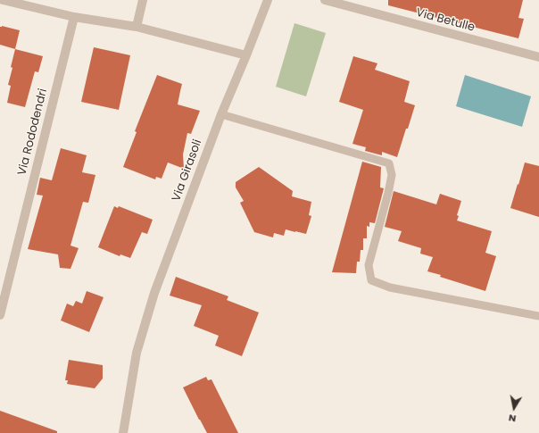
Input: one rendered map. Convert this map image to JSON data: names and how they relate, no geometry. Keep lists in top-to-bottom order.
{
  "streets": {
    "street": ["Via Betulle", "Via Rododendri", "Via Girasoli"]
  },
  "north": "bottom"
}
